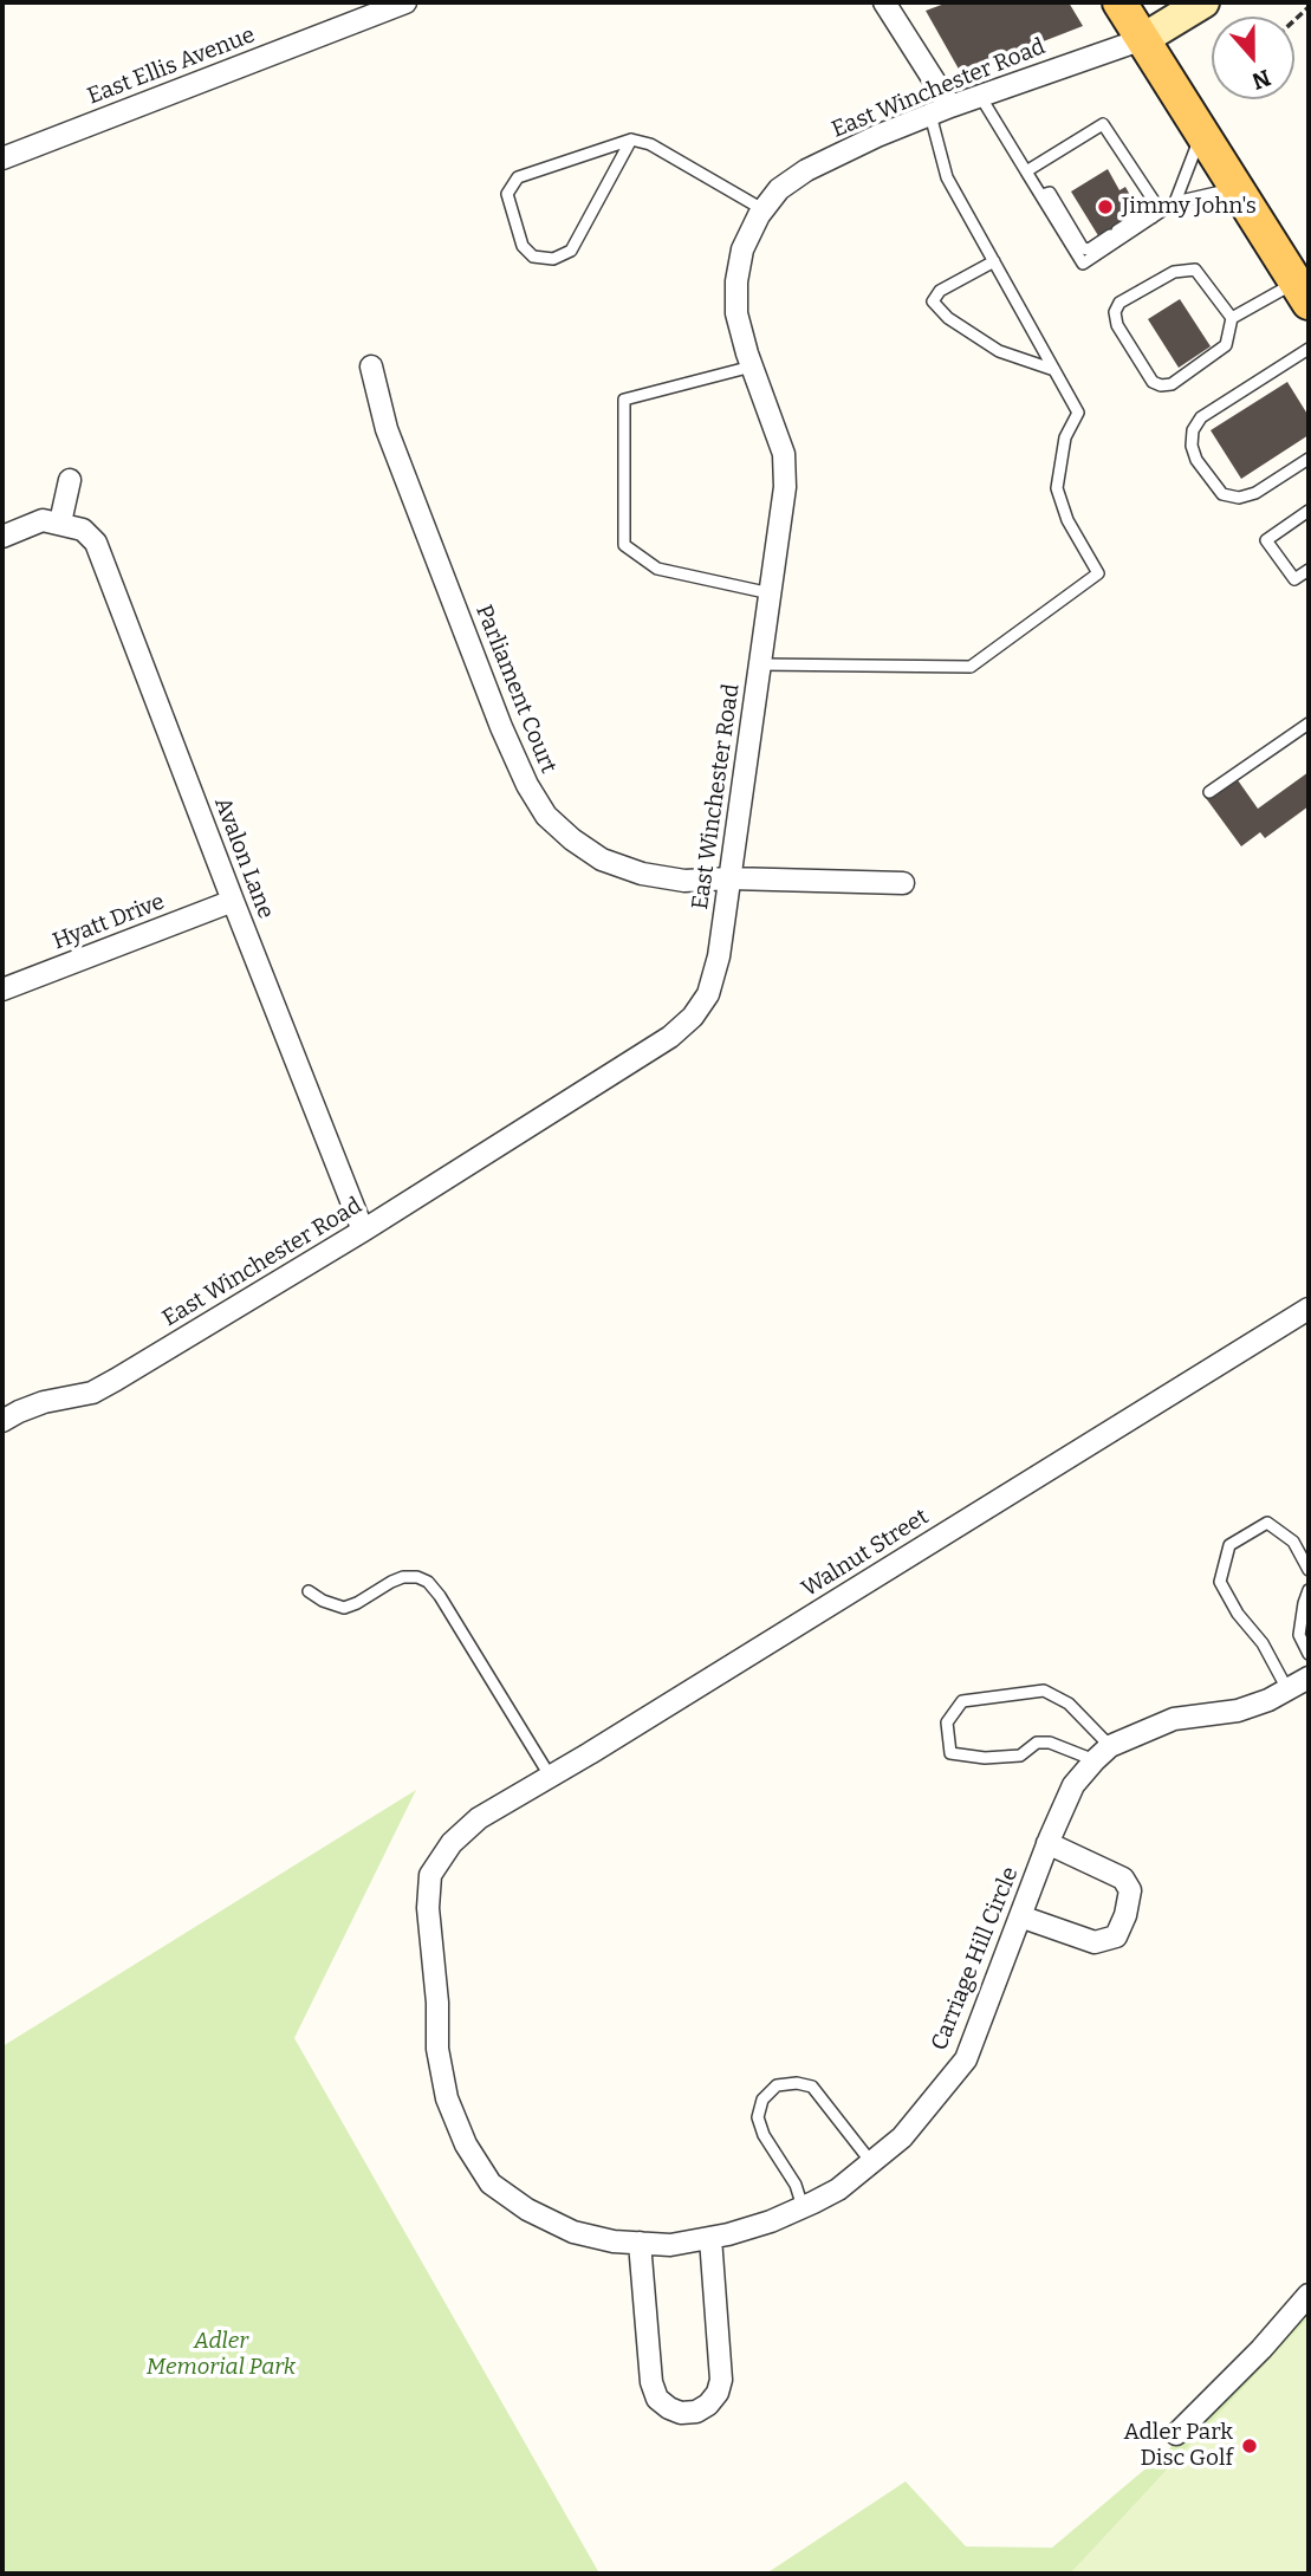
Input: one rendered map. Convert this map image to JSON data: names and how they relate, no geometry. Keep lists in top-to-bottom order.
{
  "streets": {
    "street": [
      "East Ellis Avenue",
      "East Winchester Road",
      "Parliament Court",
      "Avalon Lane",
      "Hyatt Drive",
      "Walnut Street",
      "Carriage Hill Circle"
    ]
  },
  "crossings": [
    ["East Winchester Road", "Parliament Court"],
    ["East Winchester Road", "Avalon Lane"],
    ["Avalon Lane", "Hyatt Drive"],
    ["Walnut Street", "Carriage Hill Circle"]
  ],
  "parks": ["Adler Memorial Park"],
  "places": ["Jimmy John's", "Adler Park Disc Golf"],
  "north": "bottom"
}
